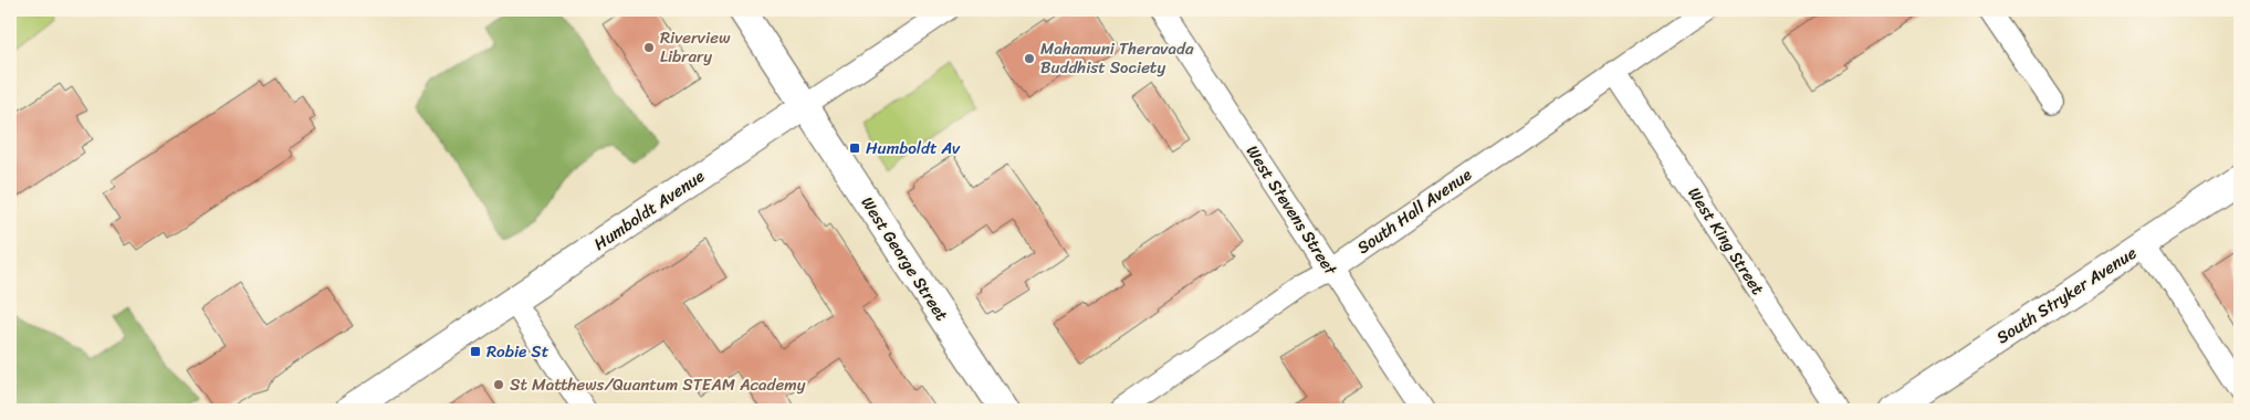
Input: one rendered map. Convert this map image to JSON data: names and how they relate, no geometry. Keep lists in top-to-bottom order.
{
  "streets": {
    "street": [
      "Humboldt Avenue",
      "West Stevens Street",
      "South Hall Avenue",
      "West King Street",
      "West George Street",
      "South Stryker Avenue"
    ]
  },
  "crossings": [
    ["Humboldt Avenue", "West George Street"],
    ["West Stevens Street", "South Hall Avenue"],
    ["South Hall Avenue", "West King Street"]
  ],
  "places": {
    "other": ["Riverview Library", "Mahamuni Theravada Buddhist Society", "St Matthews/Quantum STEAM Academy"],
    "transit": ["Humboldt Av", "Robie St"]
  }
}
